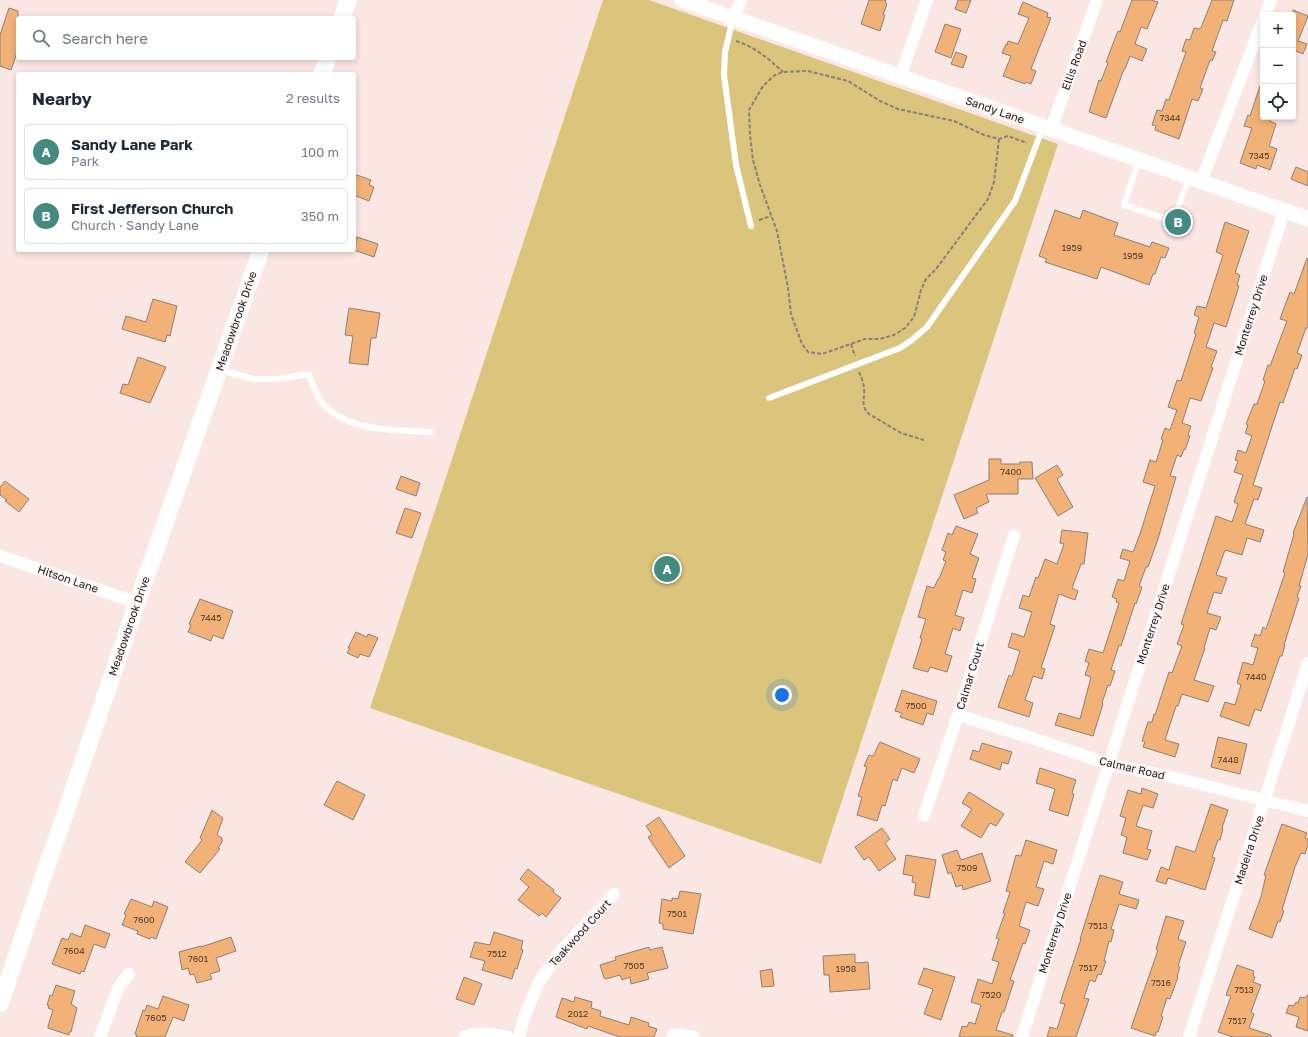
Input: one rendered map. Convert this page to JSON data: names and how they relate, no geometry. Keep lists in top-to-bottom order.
{
  "streets": {
    "main road": ["Meadowbrook Drive"],
    "street": [
      "Ellis Road",
      "Sandy Lane",
      "Monterrey Drive",
      "Hitson Lane",
      "Calmar Court",
      "Calmar Road",
      "Madeira Drive",
      "Teakwood Court"
    ]
  },
  "crossings": [
    ["Ellis Road", "Sandy Lane"],
    ["Sandy Lane", "Monterrey Drive"],
    ["Monterrey Drive", "Calmar Road"],
    ["Meadowbrook Drive", "Hitson Lane"],
    ["Calmar Court", "Calmar Road"],
    ["Calmar Road", "Madeira Drive"]
  ],
  "house_numbers": [
    "7344",
    "7345",
    "1959",
    "1959",
    "7400",
    "7445",
    "7440",
    "7500",
    "7448",
    "7509",
    "7501",
    "7600",
    "7513",
    "7604",
    "7512",
    "7601",
    "7505",
    "7517",
    "1958",
    "7516",
    "7513",
    "7520",
    "2012",
    "7605",
    "7517"
  ],
  "page": {
    "map_buttons": ["+", "−"],
    "search": "Search here",
    "heading": ["Nearby", "2 results"],
    "list": [
      {
        "mark": "A",
        "name": "Sandy Lane Park",
        "note": "Park",
        "value": "100 m"
      },
      {
        "mark": "B",
        "name": "First Jefferson Church",
        "note": "Church · Sandy Lane",
        "value": "350 m"
      }
    ],
    "pins": ["B", "A"]
  }
}
